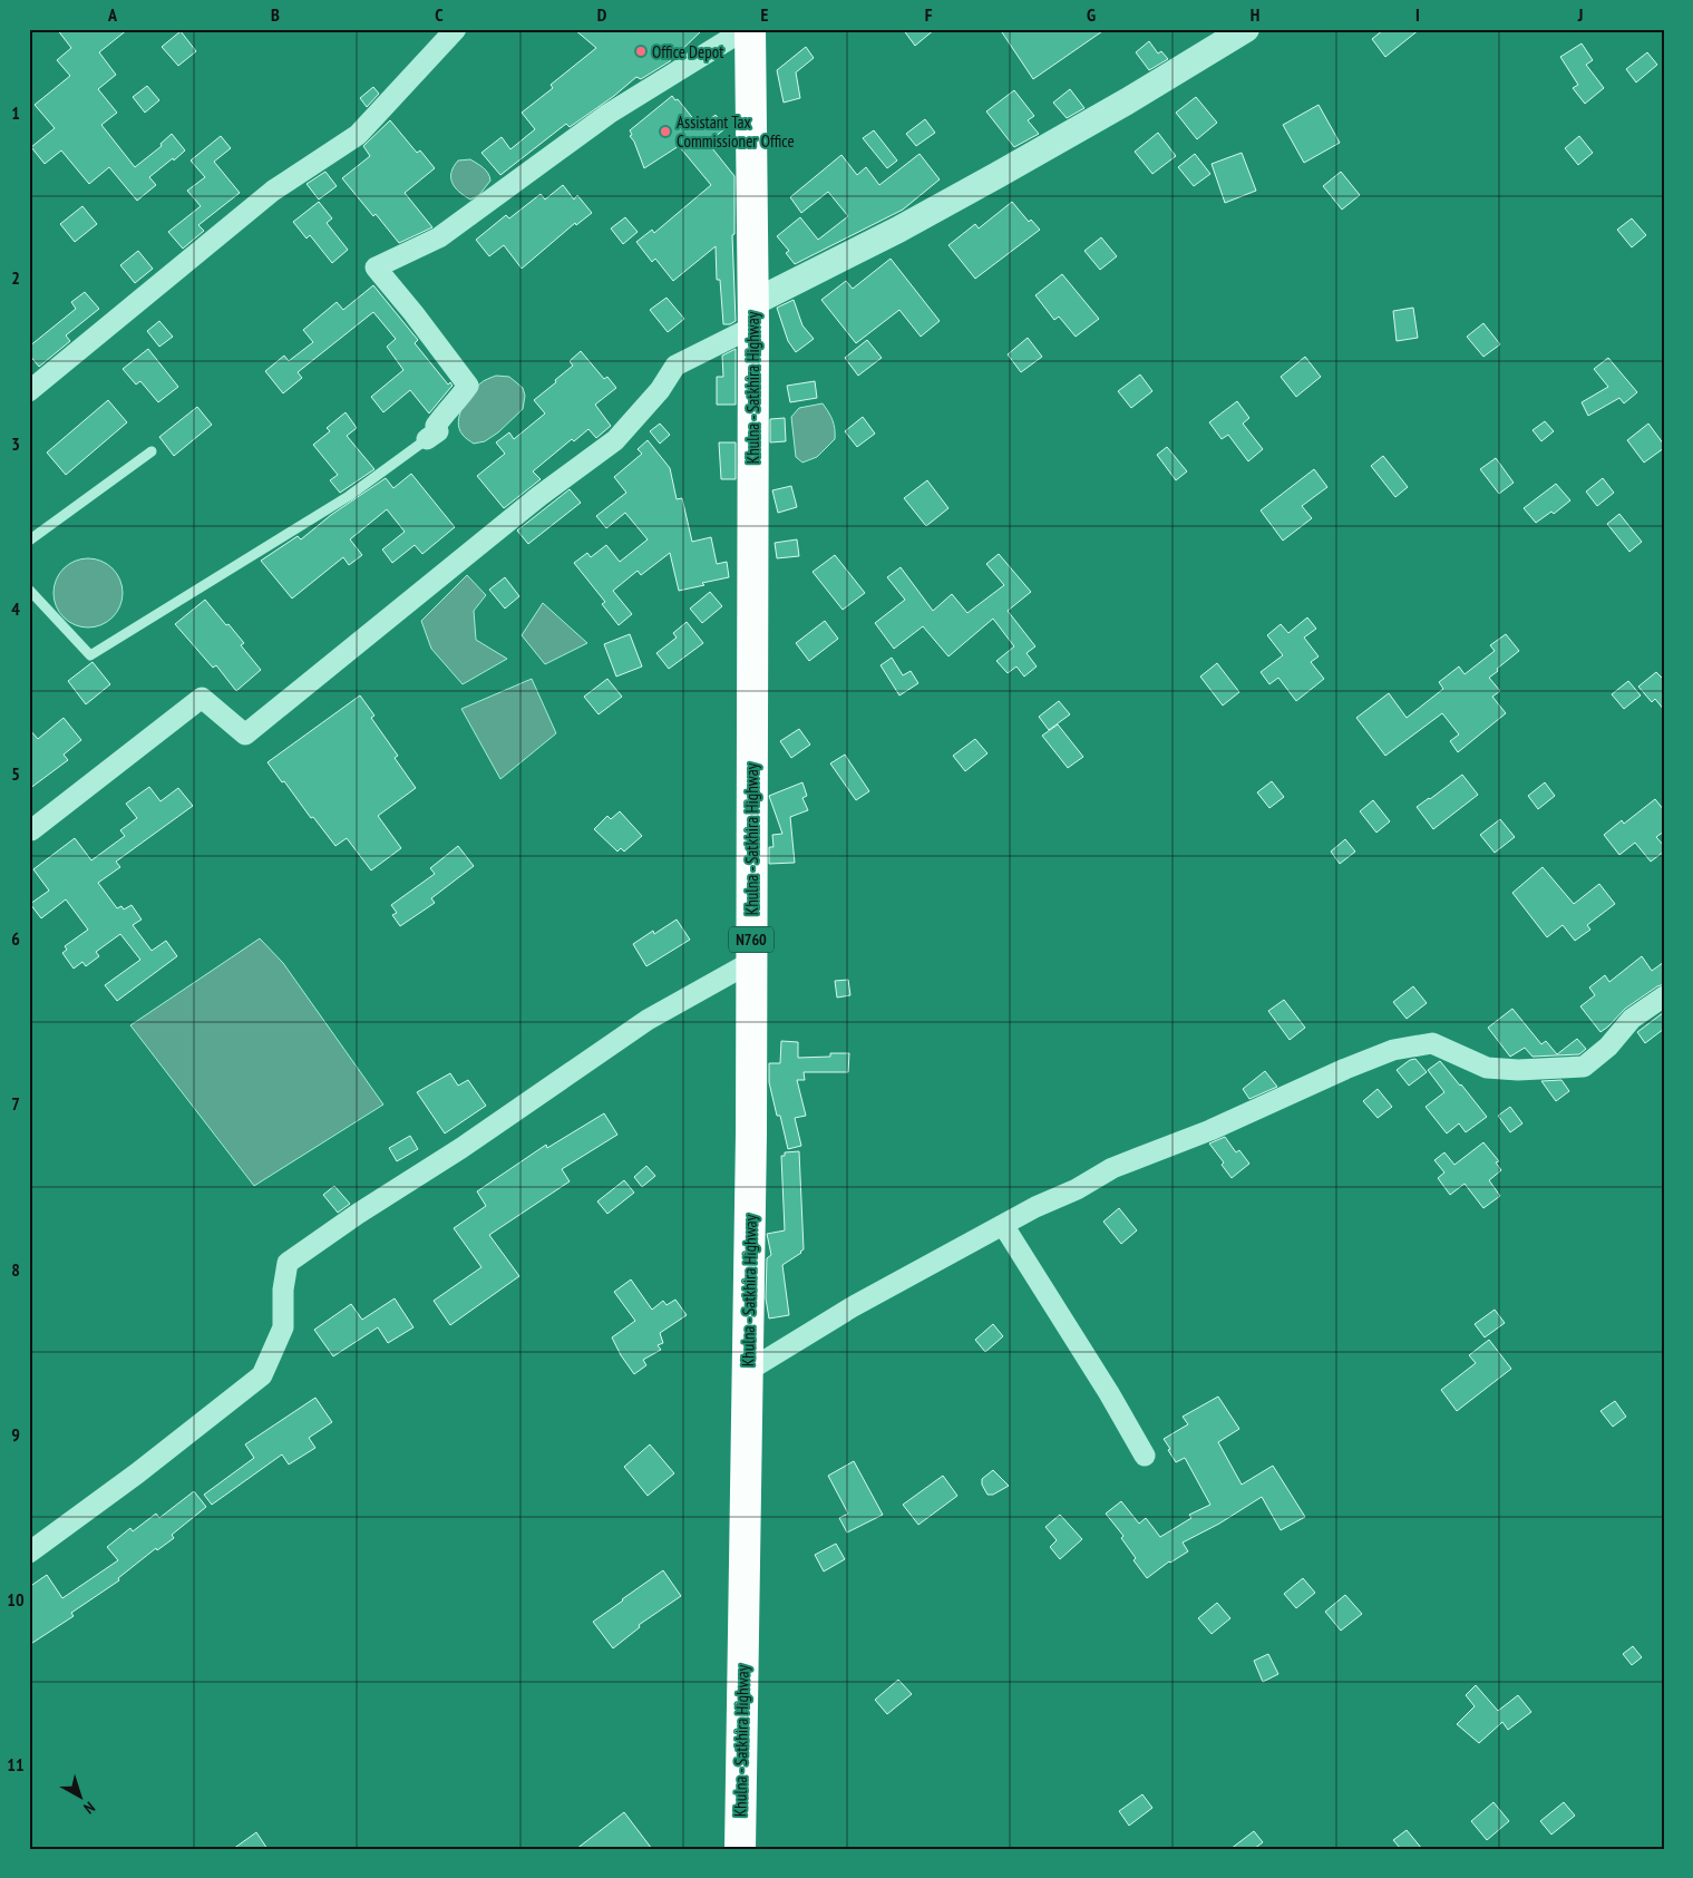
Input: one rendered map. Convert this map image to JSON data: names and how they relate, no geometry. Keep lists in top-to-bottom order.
{
  "streets": {
    "highway": ["Khulna - Satkhira Highway", "N760"]
  },
  "places": ["Office Depot", "Assistant Tax Commissioner Office"],
  "north": "bottom right",
  "grid": {
    "columns": [
      "A",
      "B",
      "C",
      "D",
      "E",
      "F",
      "G",
      "H",
      "I",
      "J"
    ],
    "rows": [
      "1",
      "2",
      "3",
      "4",
      "5",
      "6",
      "7",
      "8",
      "9",
      "10",
      "11"
    ]
  }
}
